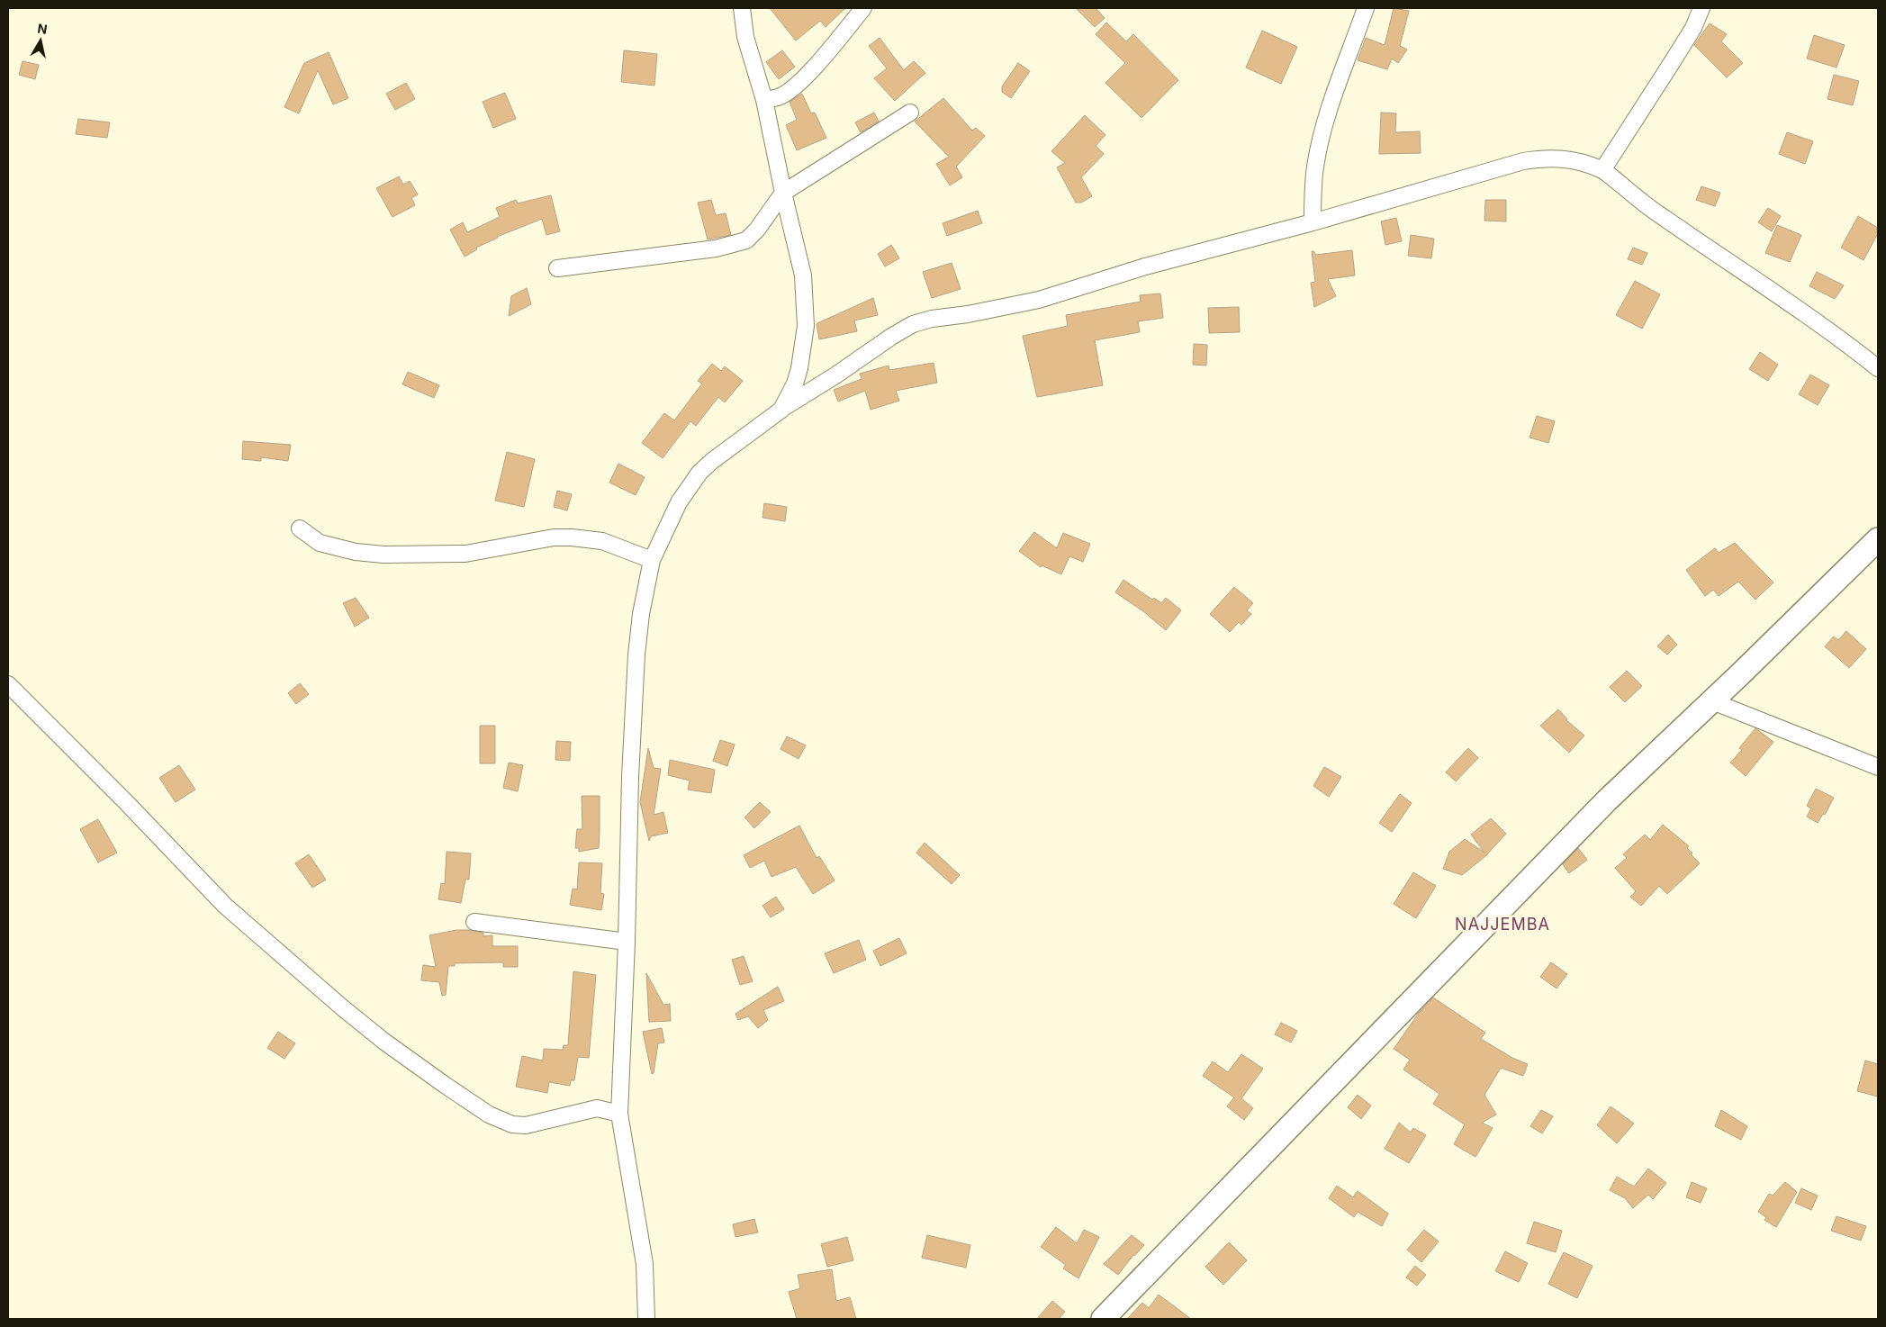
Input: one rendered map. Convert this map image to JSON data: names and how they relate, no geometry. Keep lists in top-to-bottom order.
{
  "districts": ["NAJJEMBA"],
  "north": "top"
}
